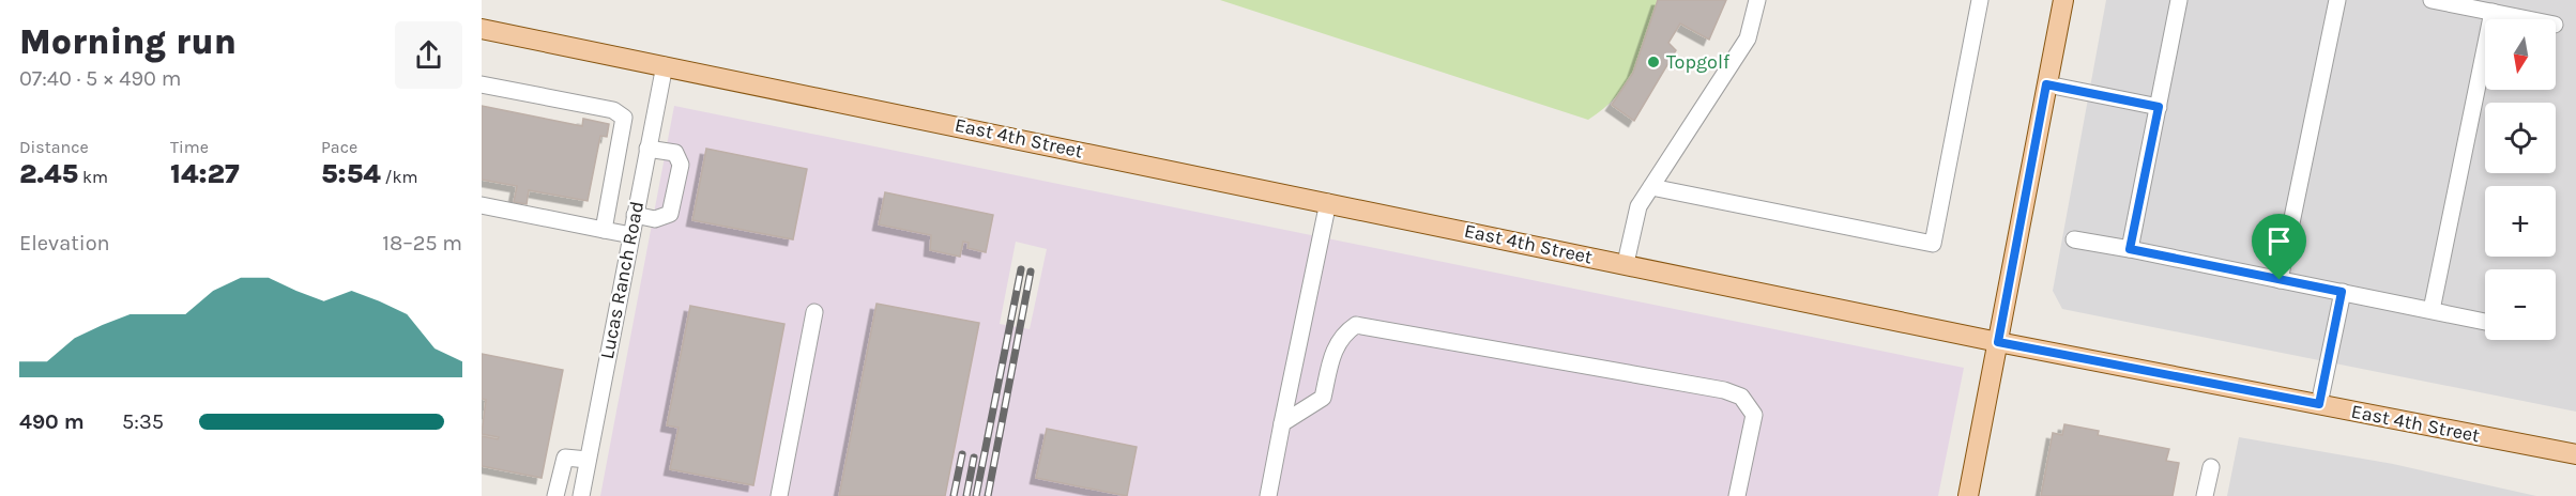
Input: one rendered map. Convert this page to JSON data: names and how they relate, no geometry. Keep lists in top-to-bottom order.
{
  "streets": {
    "main road": ["East 4th Street"],
    "street": ["Lucas Ranch Road"]
  },
  "crossings": [
    ["East 4th Street", "Lucas Ranch Road"]
  ],
  "places": ["Topgolf"],
  "north": "bottom",
  "page": {
    "heading": ["Morning run", "07:40 · 5 × 490 m"],
    "map_buttons": ["+", "−"],
    "stats": [
      ["Distance", "2.45 km"],
      ["Time", "14:27"],
      ["Pace", "5:54 /km"]
    ],
    "chart": ["Elevation", "18–25 m"],
    "list": [
      {
        "name": "490 m",
        "note": "5:35"
      }
    ]
  }
}
